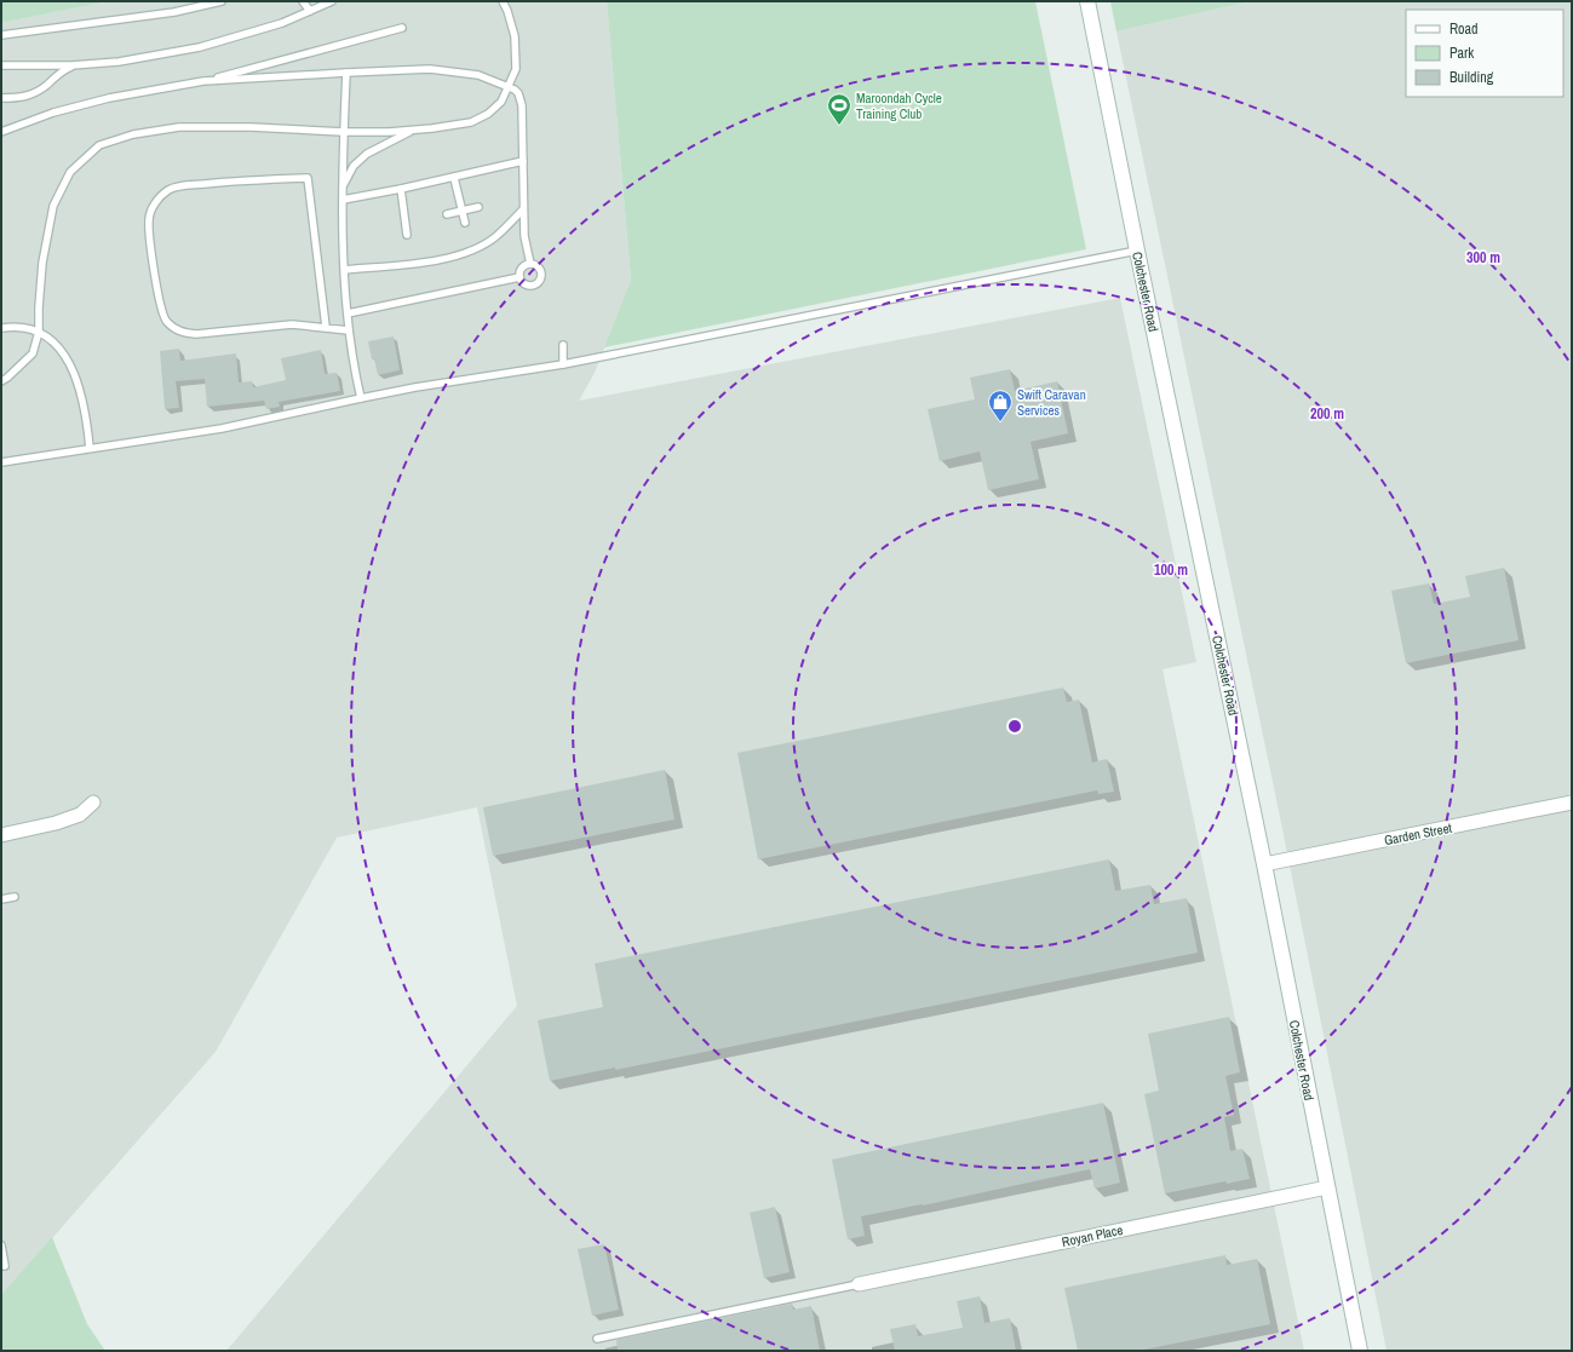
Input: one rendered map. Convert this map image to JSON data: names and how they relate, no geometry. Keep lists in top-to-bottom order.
{
  "streets": {
    "main road": ["Colchester Road"],
    "street": ["Garden Street", "Royan Place"]
  },
  "crossings": [
    ["Colchester Road", "Garden Street"],
    ["Colchester Road", "Royan Place"]
  ],
  "places": {
    "sports": ["Maroondah Cycle Training Club"],
    "shop": ["Swift Caravan Services"]
  },
  "legend": ["Road", "Park", "Building"],
  "rings": ["300 m", "200 m", "100 m"]
}
